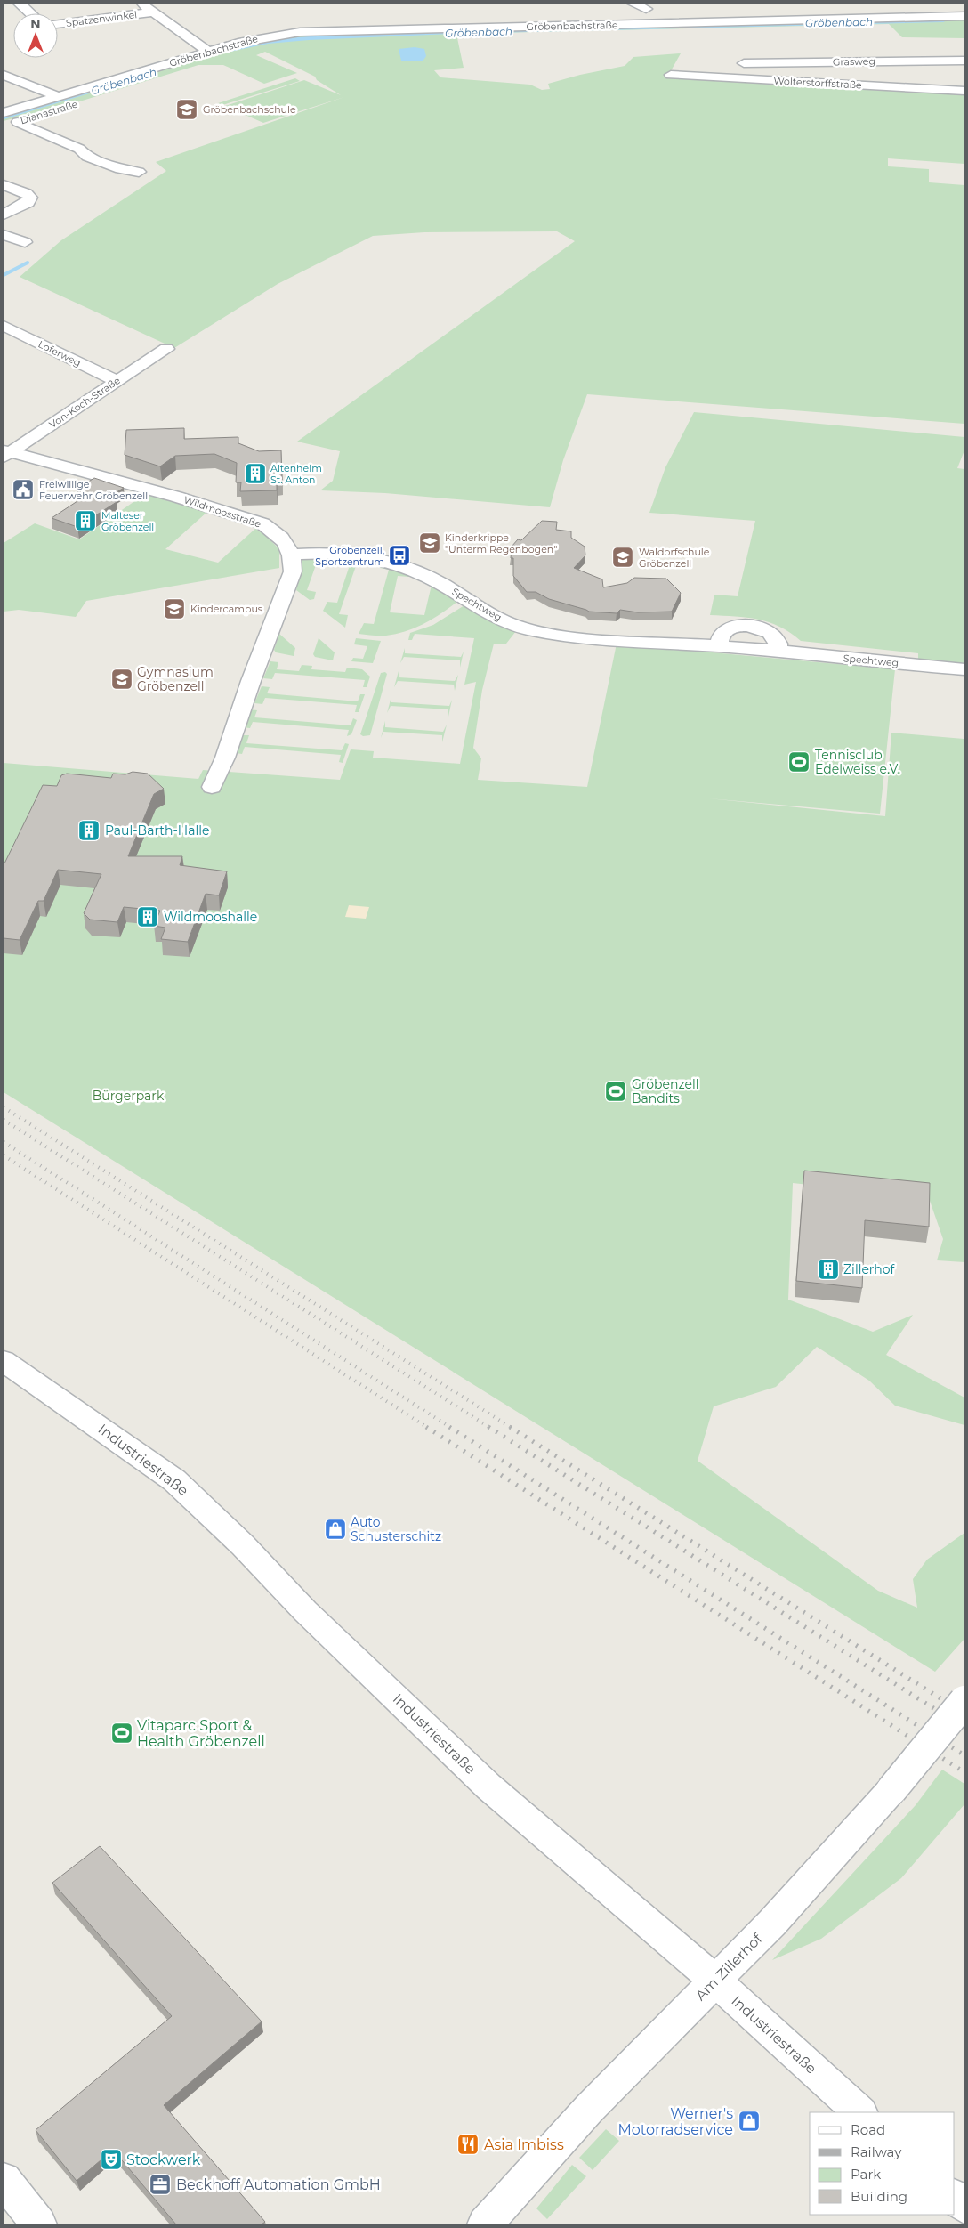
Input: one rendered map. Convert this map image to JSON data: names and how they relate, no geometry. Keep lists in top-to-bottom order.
{
  "streets": {
    "street": [
      "Spatzenwinkel",
      "Gröbenbachstraße",
      "Grasweg",
      "Wolterstorffstraße",
      "Dianastraße",
      "Loferweg",
      "Von-Koch-Straße",
      "Wildmoosstraße",
      "Spechtweg",
      "Industriestraße",
      "Am Zillerhof"
    ]
  },
  "crossings": [
    ["Loferweg", "Von-Koch-Straße"],
    ["Von-Koch-Straße", "Wildmoosstraße"],
    ["Wildmoosstraße", "Spechtweg"],
    ["Industriestraße", "Am Zillerhof"]
  ],
  "water": ["Gröbenbach"],
  "parks": ["Bürgerpark"],
  "places": {
    "school or university": [
      "Gröbenbachschule",
      "Kinderkrippe \"Unterm Regenbogen\"",
      "Waldorfschule Gröbenzell",
      "Kindercampus",
      "Gymnasium Gröbenzell"
    ],
    "building": [
      "Altenheim St. Anton",
      "Malteser Gröbenzell",
      "Paul-Barth-Halle",
      "Wildmooshalle",
      "Zillerhof"
    ],
    "public building": ["Freiwillige Feuerwehr Gröbenzell"],
    "bus stop": ["Gröbenzell, Sportzentrum"],
    "sports": ["Tennisclub Edelweiss e.V.", "Gröbenzell Bandits", "Vitaparc Sport & Health Gröbenzell"],
    "shop": ["Auto Schusterschitz", "Werner's Motorradservice"],
    "restaurant": ["Asia Imbiss"],
    "theatre": ["Stockwerk"],
    "office": ["Beckhoff Automation GmbH"]
  },
  "legend": [
    "Road",
    "Railway",
    "Park",
    "Building"
  ],
  "north": "top"
}
